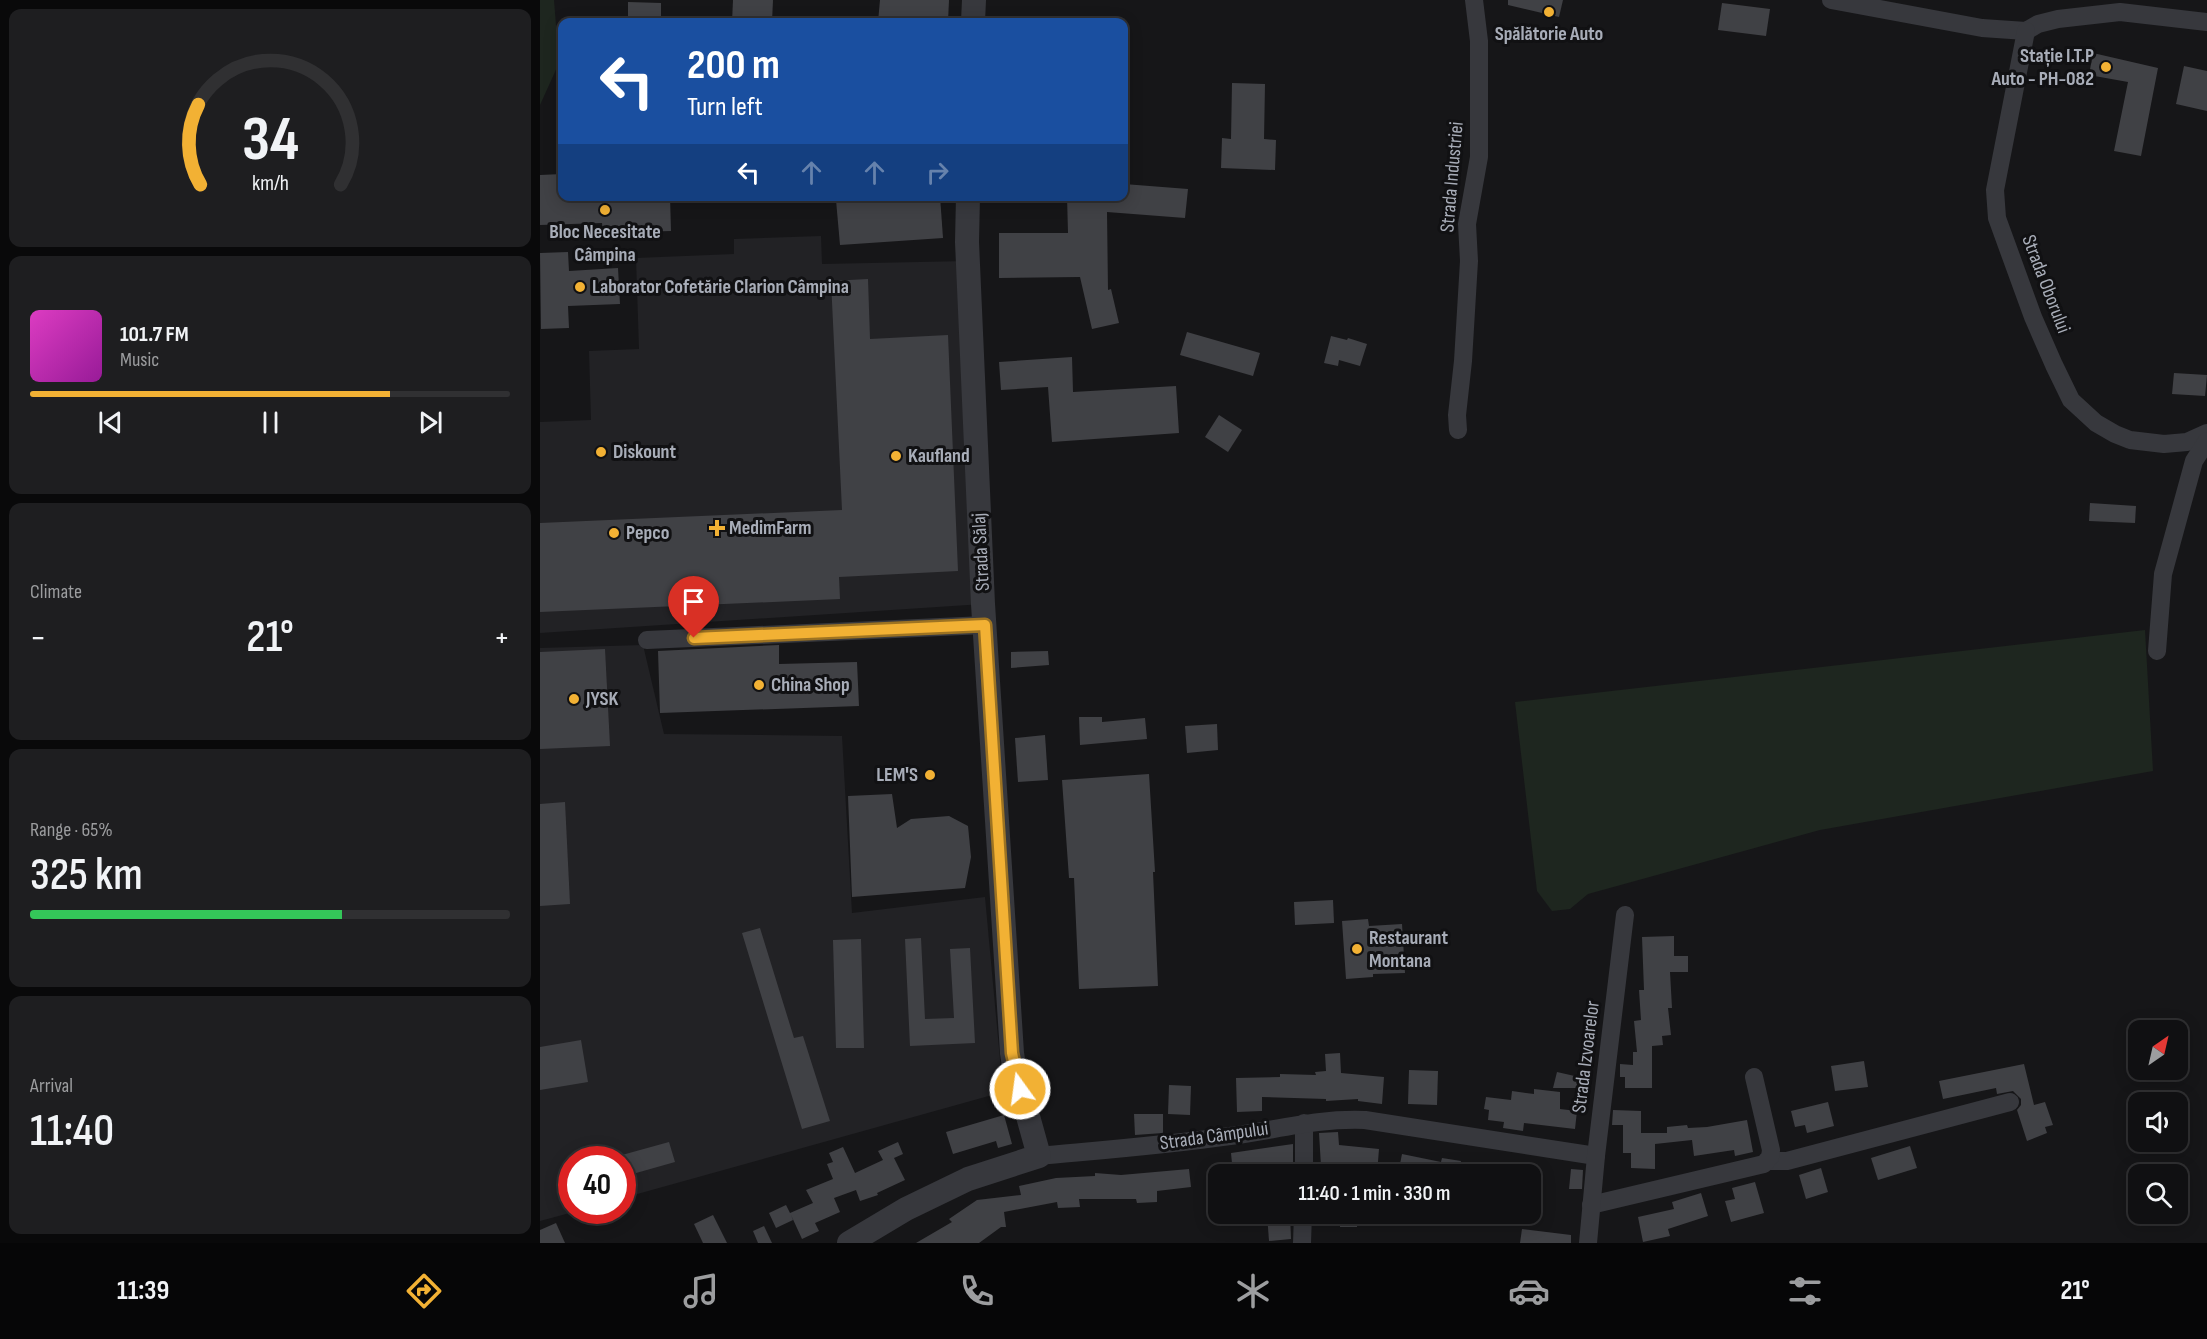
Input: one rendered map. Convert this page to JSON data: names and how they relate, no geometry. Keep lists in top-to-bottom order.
{
  "streets": {
    "street": [
      "Strada Industriei",
      "Strada Oborului",
      "Strada Sălaj",
      "Strada Izvoarelor",
      "Strada Câmpului"
    ]
  },
  "crossings": [
    ["Strada Sălaj", "Strada Câmpului"],
    ["Strada Izvoarelor", "Strada Câmpului"]
  ],
  "places": {
    "other": [
      "Spălătorie Auto",
      "Stație I.T.P Auto - PH-082",
      "Bloc Necesitate Câmpina",
      "Laborator Cofetărie Clarion Câmpina",
      "Diskount",
      "Kaufland",
      "Pepco",
      "China Shop",
      "JYSK",
      "LEM'S",
      "Restaurant Montana"
    ],
    "health": ["MedimFarm"]
  },
  "north": "top right",
  "page": {
    "turn": ["200 m", "Turn left"],
    "song": ["101.7 FM", "Music"],
    "tile": [
      "Climate",
      ["Range · 65%", "325 km"],
      ["Arrival", "11:40"]
    ],
    "heat": ["−", "21°", "+"],
    "limit": "40",
    "trip": "11:40 · 1 min · 330 m",
    "tabs": ["11:39", "21°"],
    "gauge": ["34", "km/h"]
  }
}
